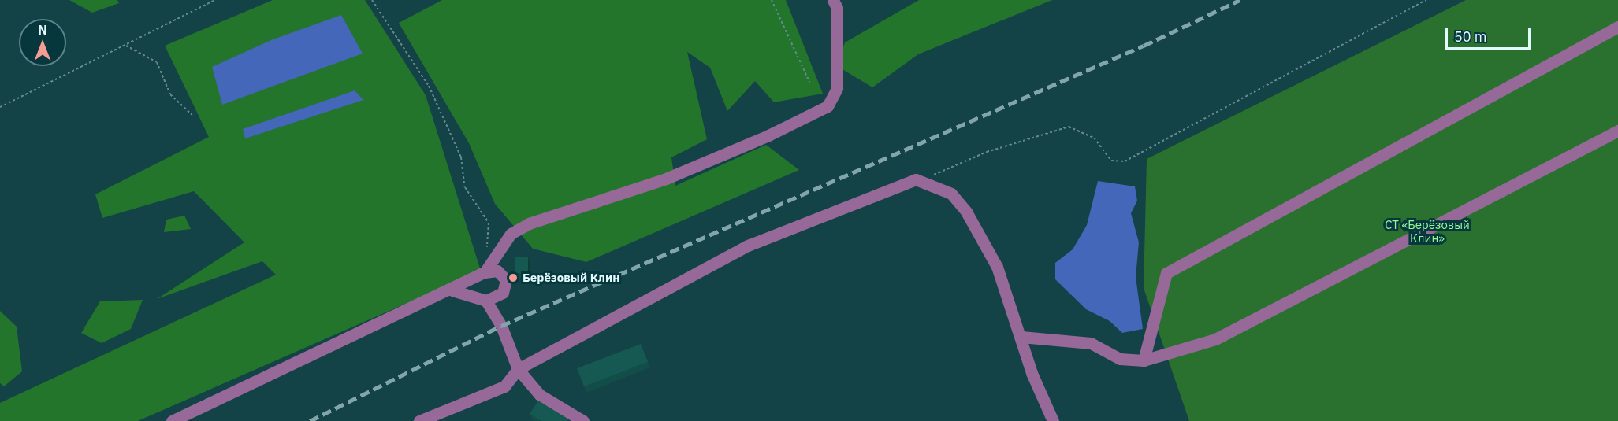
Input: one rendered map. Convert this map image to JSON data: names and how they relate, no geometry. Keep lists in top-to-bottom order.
{
  "parks": ["СТ «Берёзовый Клин»"],
  "places": ["Берёзовый Клин"],
  "scale_bar": "50 m",
  "north": "top"
}
